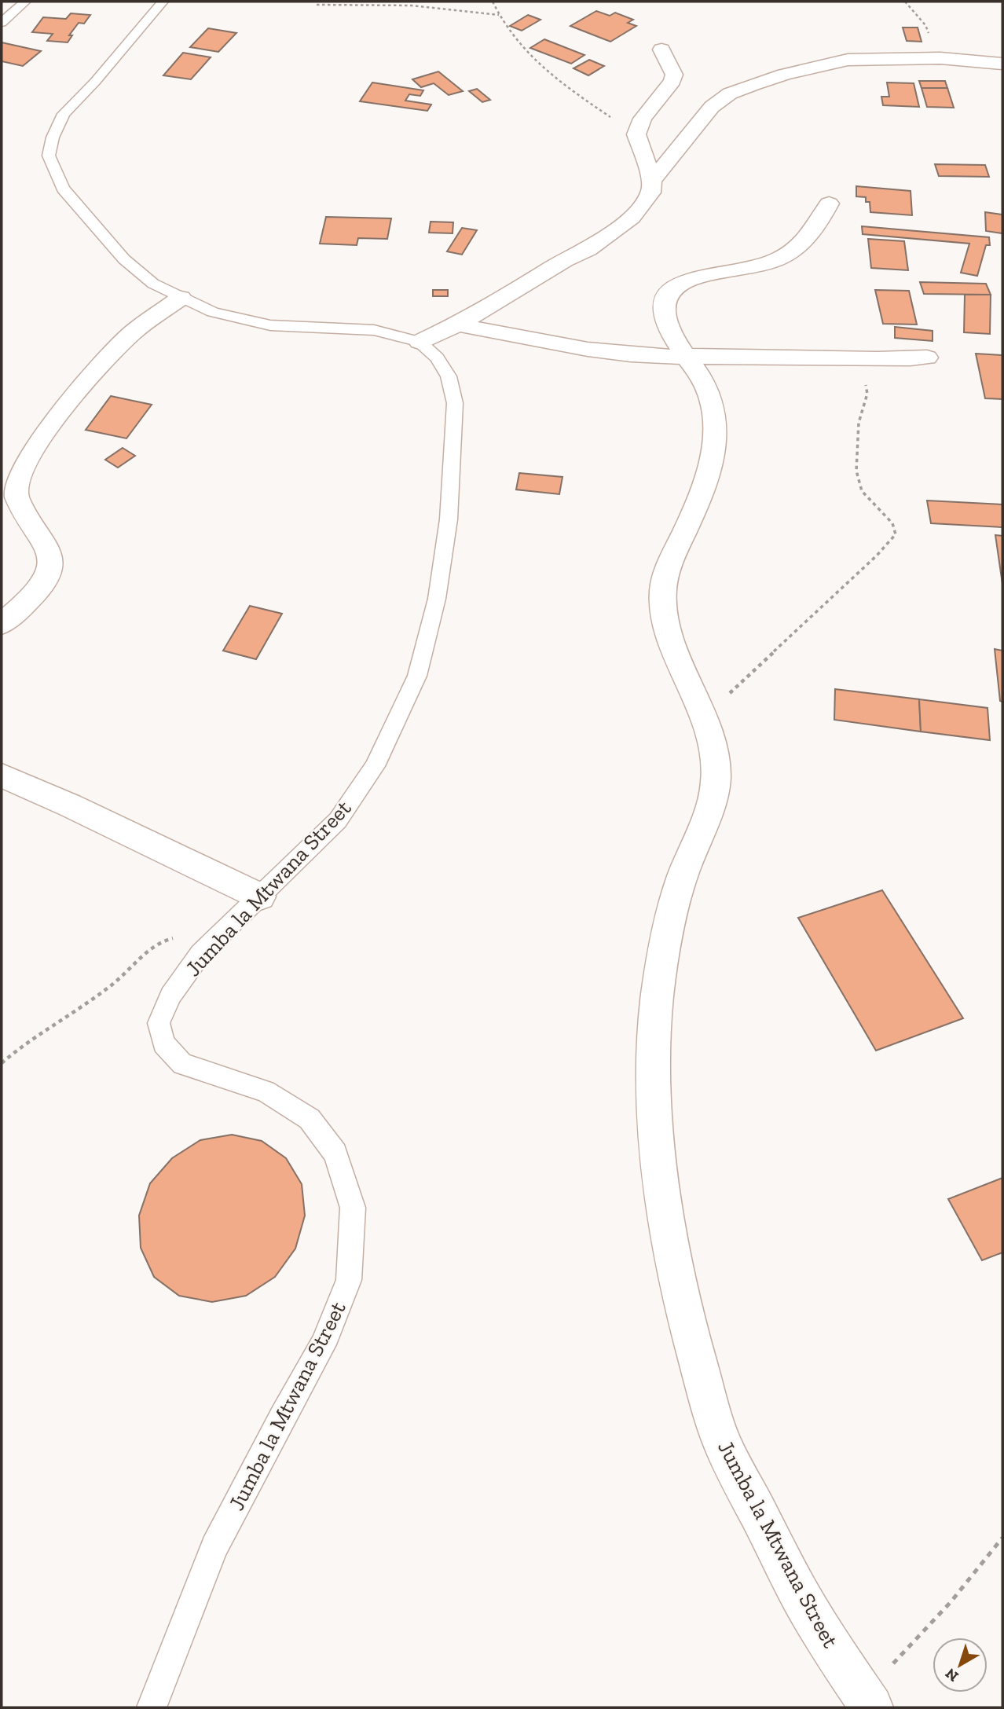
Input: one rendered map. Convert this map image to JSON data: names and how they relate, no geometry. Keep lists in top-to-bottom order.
{
  "streets": {
    "street": ["Jumba la Mtwana Street"]
  },
  "north": "bottom left"
}
